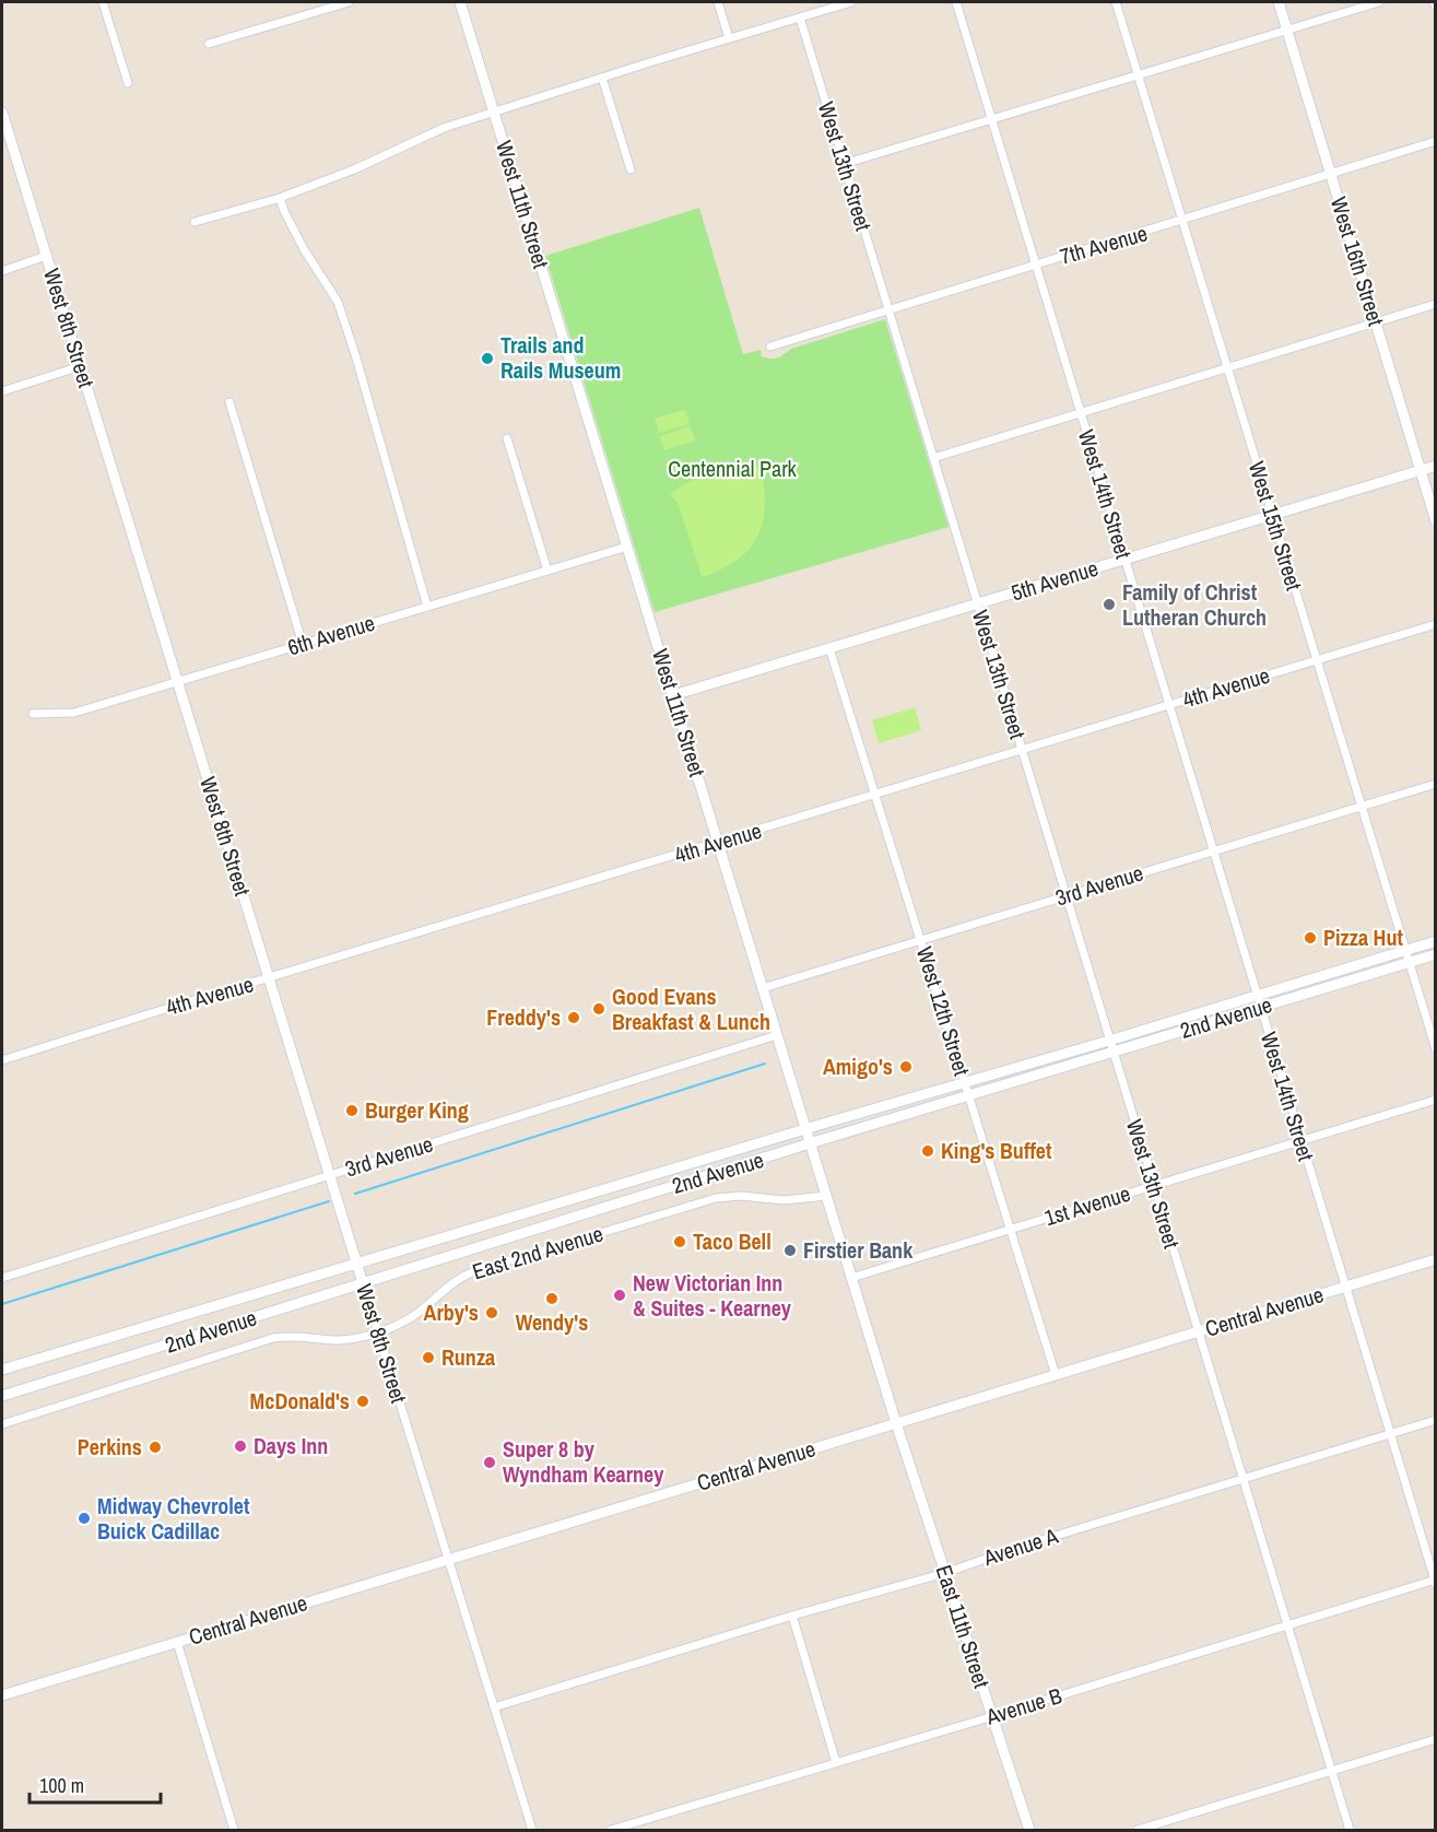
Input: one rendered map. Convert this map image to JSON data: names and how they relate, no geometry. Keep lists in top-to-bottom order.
{
  "streets": {
    "main road": [
      "West 11th Street",
      "West 16th Street",
      "West 8th Street",
      "5th Avenue",
      "2nd Avenue",
      "Central Avenue",
      "East 11th Street"
    ],
    "street": [
      "West 13th Street",
      "7th Avenue",
      "West 14th Street",
      "West 15th Street",
      "6th Avenue",
      "4th Avenue",
      "3rd Avenue",
      "West 12th Street",
      "1st Avenue",
      "East 2nd Avenue",
      "Avenue A",
      "Avenue B"
    ]
  },
  "crossings": [
    ["West 13th Street", "7th Avenue"],
    ["West 13th Street", "5th Avenue"],
    ["West 13th Street", "4th Avenue"],
    ["West 13th Street", "3rd Avenue"],
    ["West 13th Street", "2nd Avenue"],
    ["West 13th Street", "1st Avenue"],
    ["West 13th Street", "Central Avenue"],
    ["West 13th Street", "Avenue A"],
    ["West 13th Street", "Avenue B"],
    ["West 11th Street", "5th Avenue"],
    ["West 11th Street", "6th Avenue"],
    ["West 11th Street", "4th Avenue"],
    ["West 11th Street", "3rd Avenue"],
    ["West 11th Street", "2nd Avenue"],
    ["West 11th Street", "1st Avenue"],
    ["West 11th Street", "East 2nd Avenue"],
    ["West 11th Street", "Central Avenue"],
    ["West 11th Street", "East 11th Street"],
    ["7th Avenue", "West 16th Street"],
    ["7th Avenue", "West 14th Street"],
    ["7th Avenue", "West 15th Street"],
    ["West 16th Street", "5th Avenue"],
    ["West 8th Street", "6th Avenue"],
    ["West 8th Street", "4th Avenue"],
    ["West 8th Street", "3rd Avenue"],
    ["West 8th Street", "2nd Avenue"],
    ["West 8th Street", "East 2nd Avenue"],
    ["West 8th Street", "Central Avenue"],
    ["West 8th Street", "Avenue A"],
    ["West 14th Street", "5th Avenue"],
    ["West 14th Street", "4th Avenue"],
    ["West 14th Street", "3rd Avenue"],
    ["West 14th Street", "2nd Avenue"],
    ["West 14th Street", "1st Avenue"],
    ["West 14th Street", "Central Avenue"],
    ["West 14th Street", "Avenue A"],
    ["West 14th Street", "Avenue B"],
    ["West 15th Street", "5th Avenue"],
    ["West 15th Street", "4th Avenue"],
    ["West 15th Street", "3rd Avenue"],
    ["West 15th Street", "2nd Avenue"],
    ["5th Avenue", "West 12th Street"],
    ["4th Avenue", "West 12th Street"],
    ["3rd Avenue", "West 12th Street"],
    ["West 12th Street", "2nd Avenue"],
    ["West 12th Street", "1st Avenue"],
    ["West 12th Street", "Central Avenue"],
    ["Central Avenue", "East 11th Street"],
    ["Avenue A", "East 11th Street"],
    ["East 11th Street", "Avenue B"]
  ],
  "parks": ["Centennial Park"],
  "places": [
    "Trails and Rails Museum",
    "Family of Christ Lutheran Church",
    "Pizza Hut",
    "Good Evans Breakfast & Lunch",
    "Freddy's",
    "Amigo's",
    "Burger King",
    "King's Buffet",
    "Taco Bell",
    "Firstier Bank",
    "New Victorian Inn & Suites - Kearney",
    "Wendy's",
    "Arby's",
    "Runza",
    "McDonald's",
    "Days Inn",
    "Perkins",
    "Super 8 by Wyndham Kearney",
    "Midway Chevrolet Buick Cadillac"
  ],
  "scale_bar": "100 m"
}
